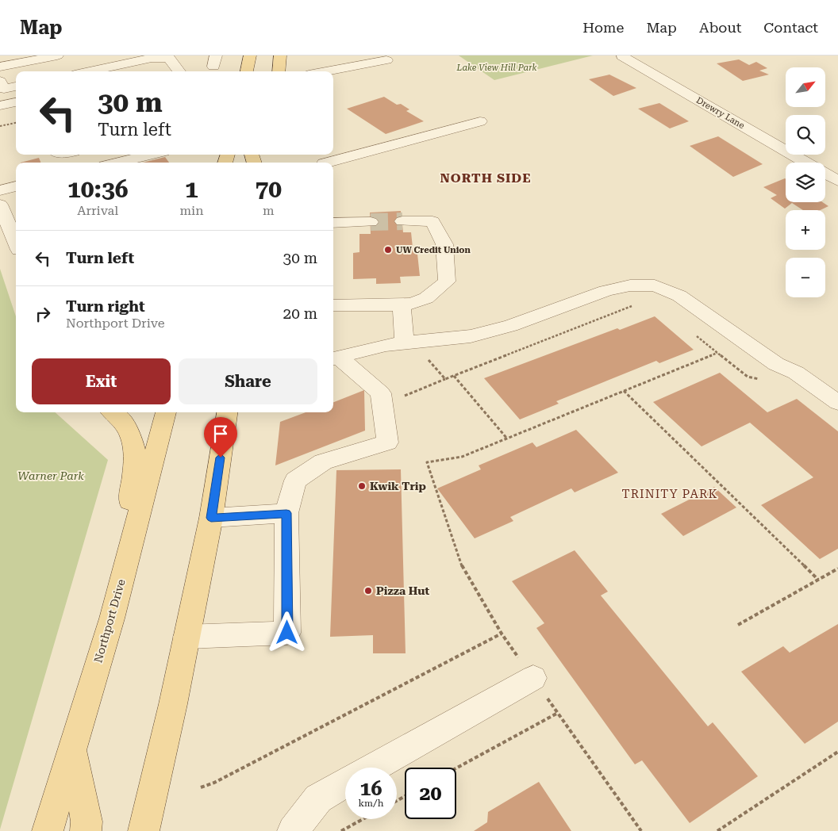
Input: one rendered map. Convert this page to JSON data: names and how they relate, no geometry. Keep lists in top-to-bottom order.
{
  "streets": {
    "main road": ["Northport Drive"],
    "street": ["Drewry Lane"]
  },
  "districts": ["NORTH SIDE", "TRINITY PARK"],
  "parks": ["Lake View Hill Park", "Warner Park"],
  "places": ["UW Credit Union", "Kwik Trip", "Pizza Hut"],
  "north": "top right",
  "page": {
    "header": "Map",
    "nav": [
      "Home",
      "Map",
      "About",
      "Contact"
    ],
    "map_buttons": ["+", "−"],
    "turn": ["30 m", "Turn left"],
    "eta": [
      "10:36",
      "Arrival",
      "1",
      "min",
      "70",
      "m"
    ],
    "list": [
      {
        "name": "Turn left",
        "value": "30 m"
      },
      {
        "name": "Turn right",
        "note": "Northport Drive",
        "value": "20 m"
      }
    ],
    "buttons": ["Exit", "Share"],
    "speed": "16 km/h",
    "limit": "20"
  }
}
